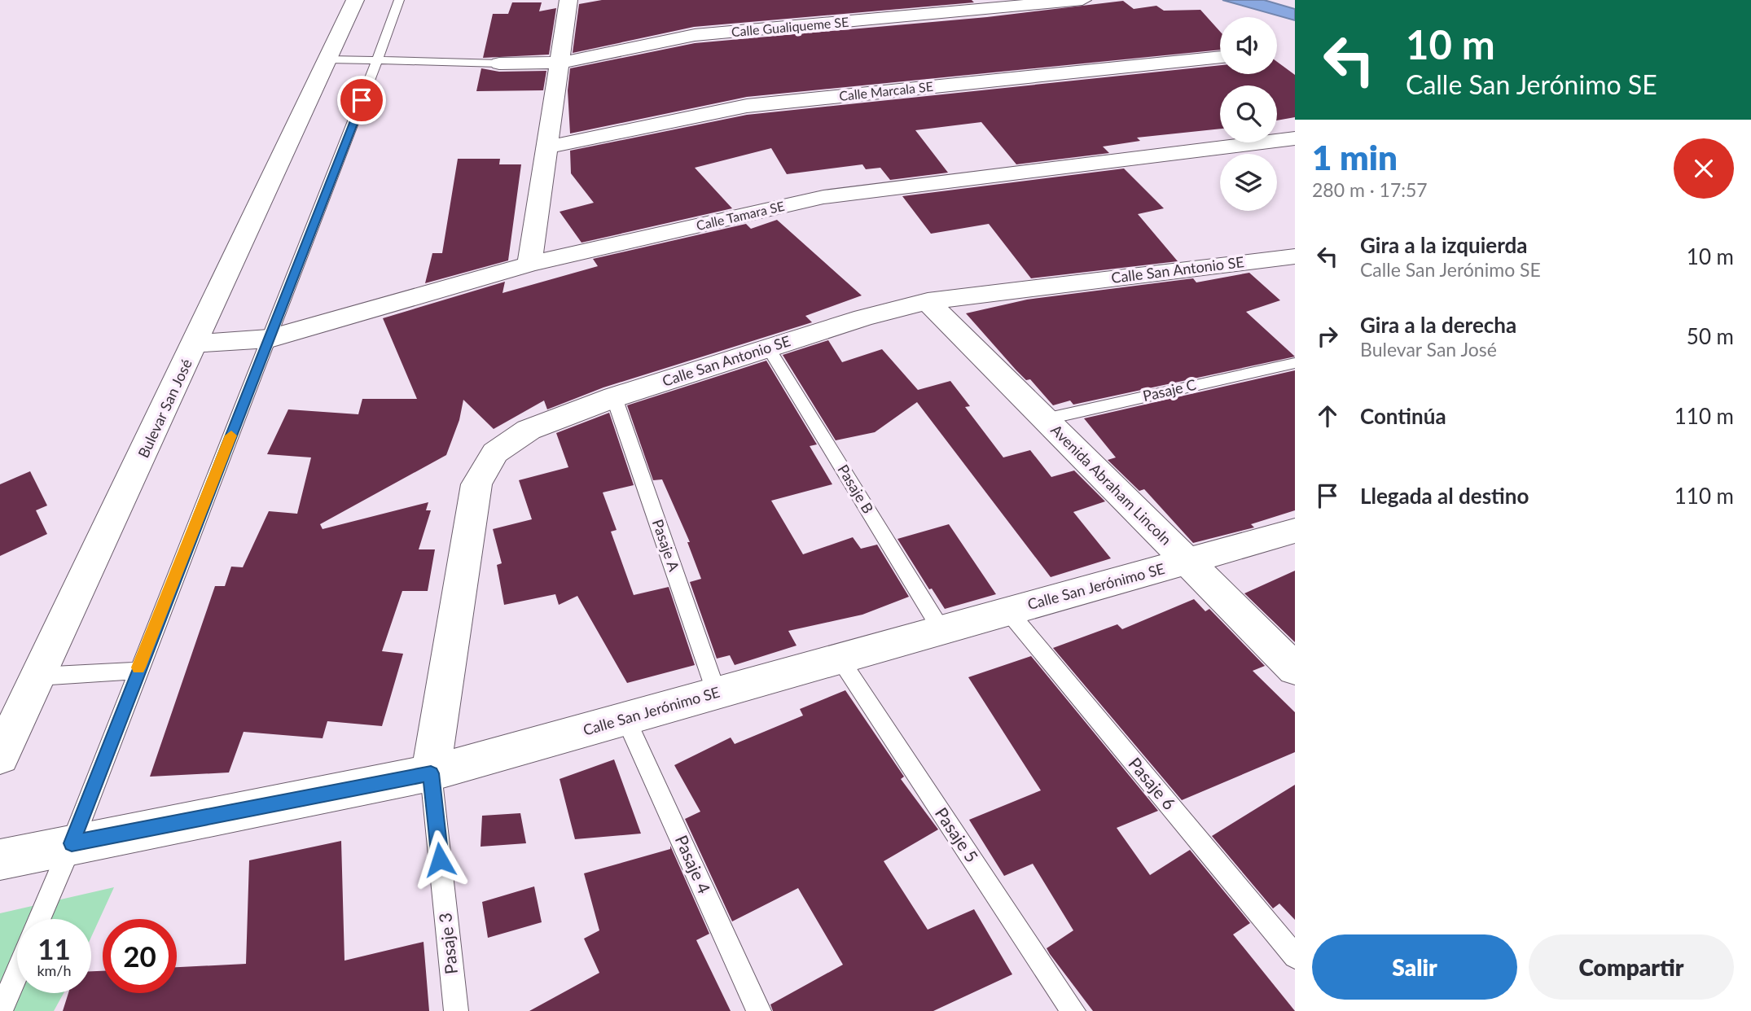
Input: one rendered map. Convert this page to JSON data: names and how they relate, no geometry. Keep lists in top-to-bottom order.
{
  "streets": {
    "street": [
      "Calle Gualiqueme SE",
      "Calle Marcala SE",
      "Calle Tamara SE",
      "Calle San Antonio SE",
      "Bulevar San José",
      "Avenida Abraham Lincoln",
      "Calle San Jerónimo SE"
    ],
    "lane": [
      "Pasaje C",
      "Pasaje B",
      "Pasaje A",
      "Pasaje 6",
      "Pasaje 5",
      "Pasaje 4",
      "Pasaje 3"
    ]
  },
  "crossings": [
    ["Calle Tamara SE", "Bulevar San José"],
    ["Calle San Antonio SE", "Avenida Abraham Lincoln"],
    ["Calle San Antonio SE", "Pasaje B"],
    ["Calle San Antonio SE", "Pasaje A"],
    ["Calle San Antonio SE", "Calle San Jerónimo SE"],
    ["Calle San Antonio SE", "Pasaje 3"],
    ["Pasaje C", "Avenida Abraham Lincoln"],
    ["Avenida Abraham Lincoln", "Calle San Jerónimo SE"],
    ["Pasaje B", "Calle San Jerónimo SE"],
    ["Pasaje A", "Calle San Jerónimo SE"],
    ["Calle San Jerónimo SE", "Pasaje 6"],
    ["Calle San Jerónimo SE", "Pasaje 5"],
    ["Calle San Jerónimo SE", "Pasaje 4"],
    ["Calle San Jerónimo SE", "Pasaje 3"]
  ],
  "page": {
    "turn": ["10 m", "Calle San Jerónimo SE"],
    "heading": ["1 min", "280 m · 17:57"],
    "list": [
      {
        "name": "Gira a la izquierda",
        "note": "Calle San Jerónimo SE",
        "value": "10 m"
      },
      {
        "name": "Gira a la derecha",
        "note": "Bulevar San José",
        "value": "50 m"
      },
      {
        "name": "Continúa",
        "value": "110 m"
      },
      {
        "name": "Llegada al destino",
        "value": "110 m"
      }
    ],
    "speed": "11 km/h",
    "limit": "20",
    "buttons": ["Salir", "Compartir"]
  }
}
